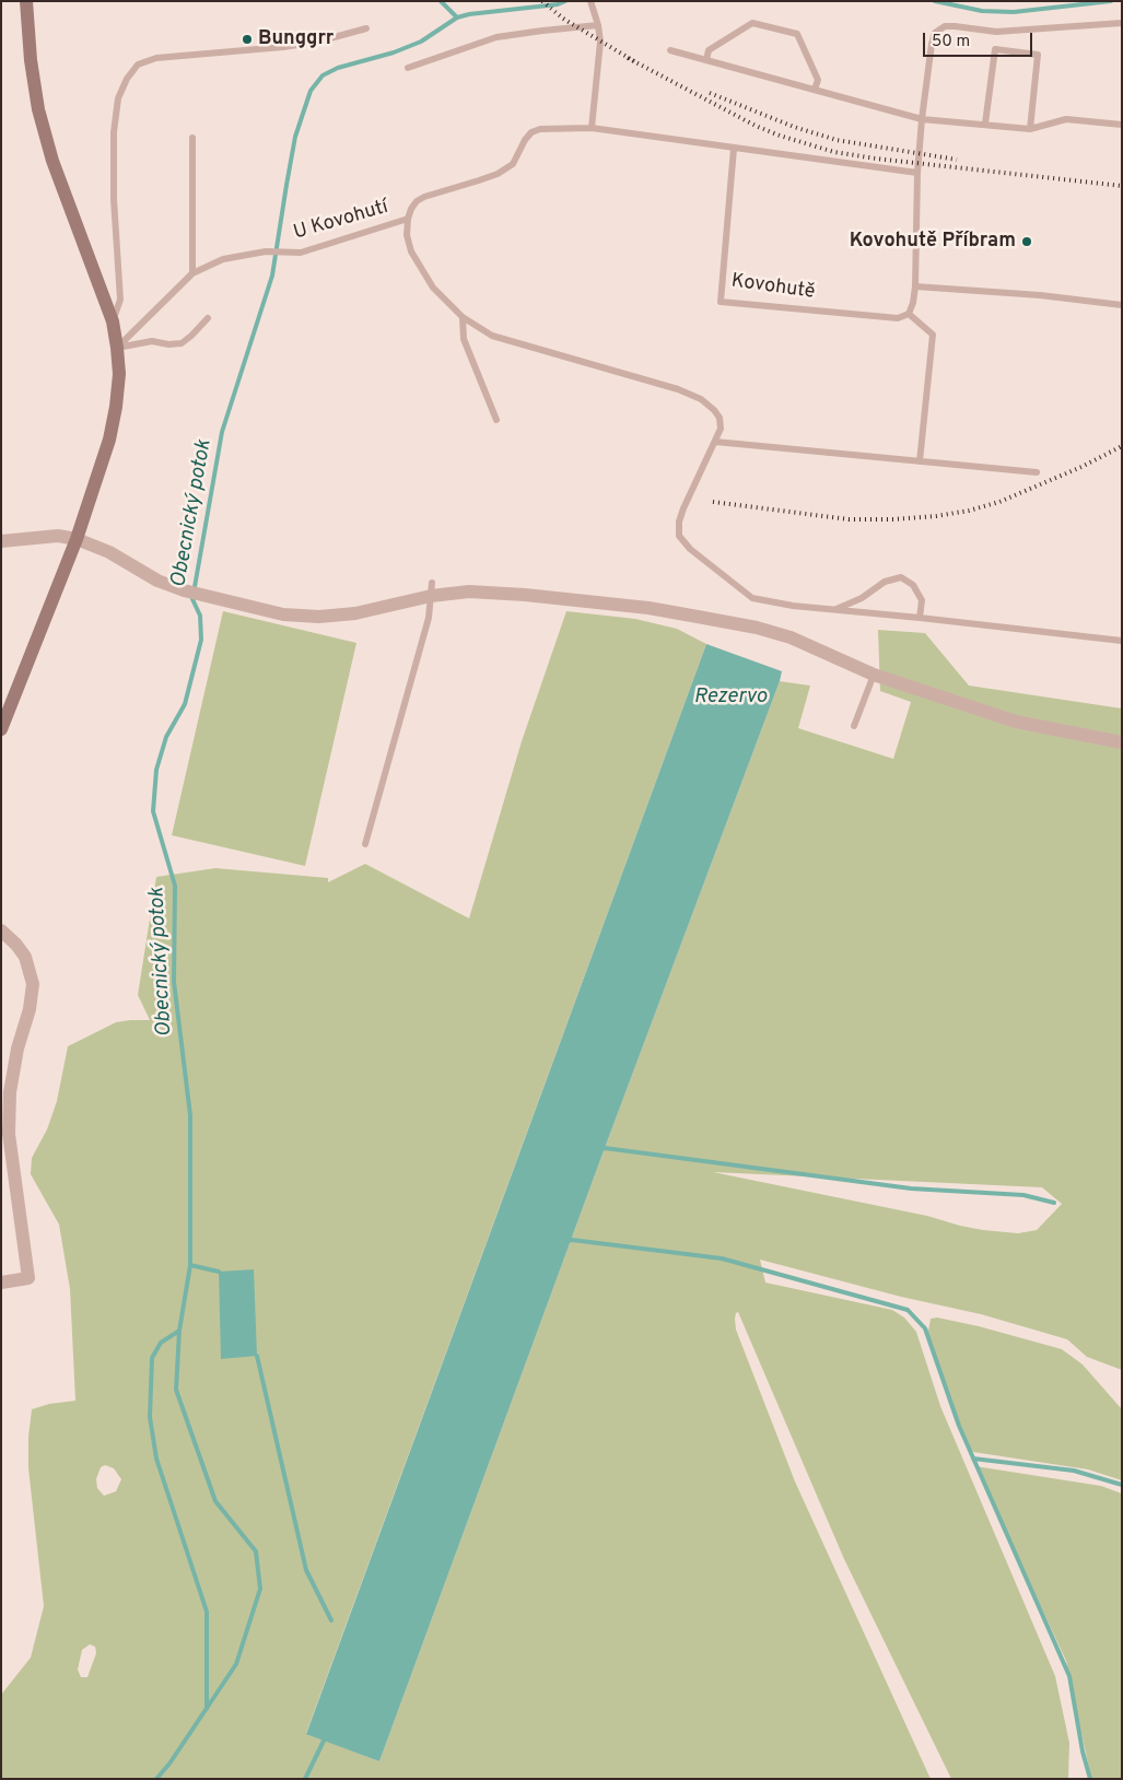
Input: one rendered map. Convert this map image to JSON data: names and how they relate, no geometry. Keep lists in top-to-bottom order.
{
  "streets": {
    "lane": ["U Kovohutí", "Kovohutě"]
  },
  "water": ["Obecnický potok", "Rezervo"],
  "places": ["Bunggrr", "Kovohutě Příbram"],
  "scale_bar": "50 m"
}
